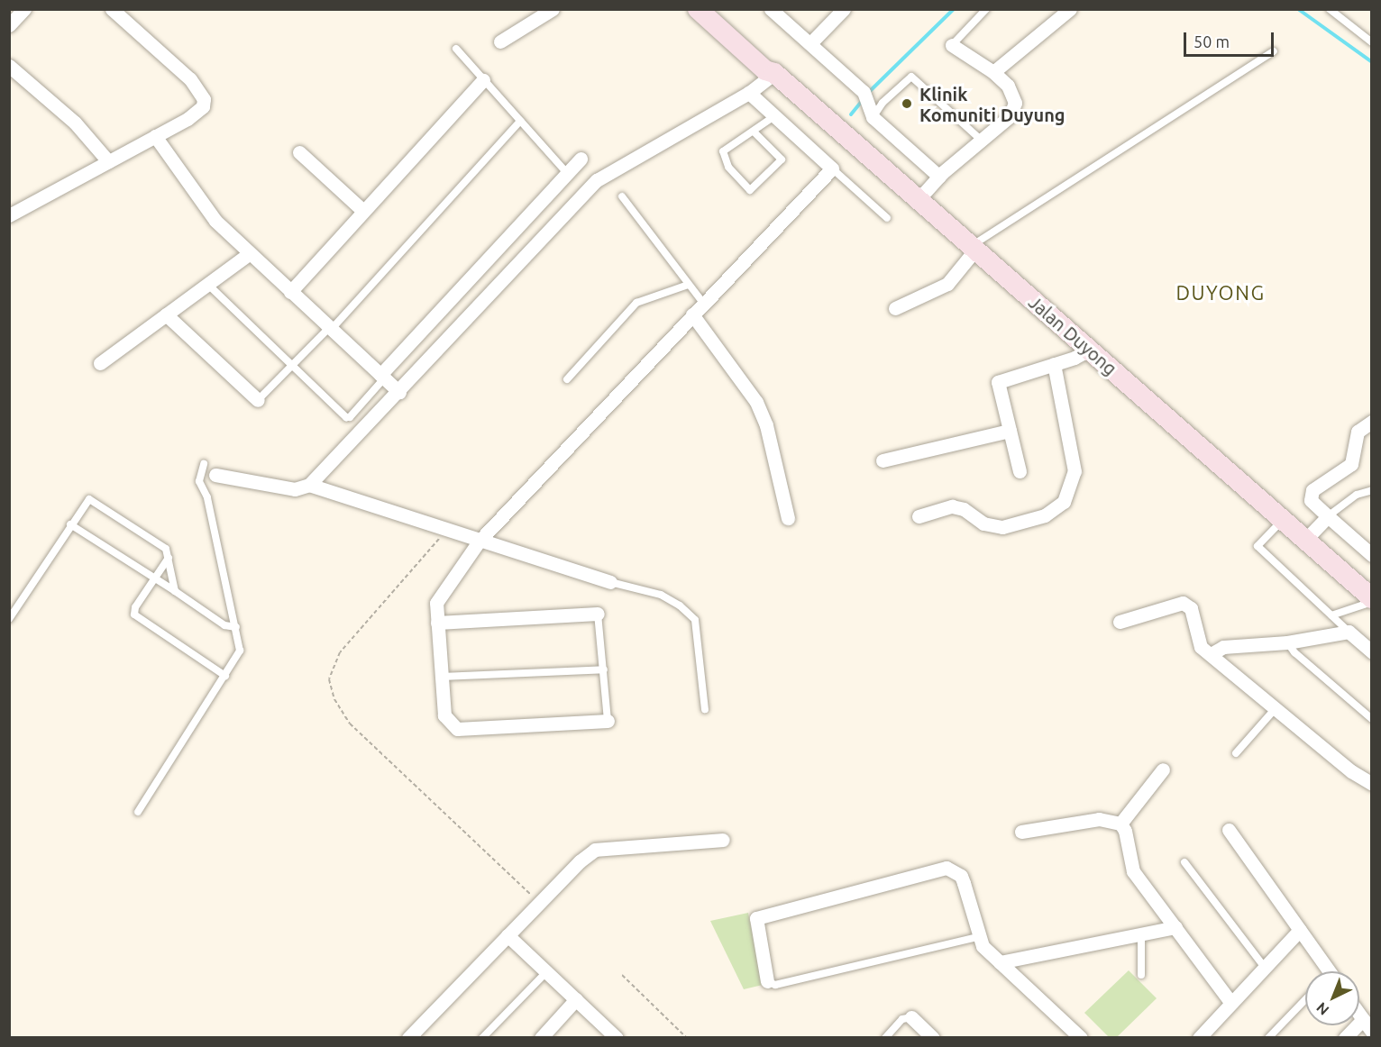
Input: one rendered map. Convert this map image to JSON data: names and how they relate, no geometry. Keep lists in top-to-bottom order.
{
  "streets": {
    "main road": ["Jalan Duyong"]
  },
  "districts": ["DUYONG"],
  "places": ["Klinik Komuniti Duyung"],
  "scale_bar": "50 m",
  "north": "bottom left"
}
